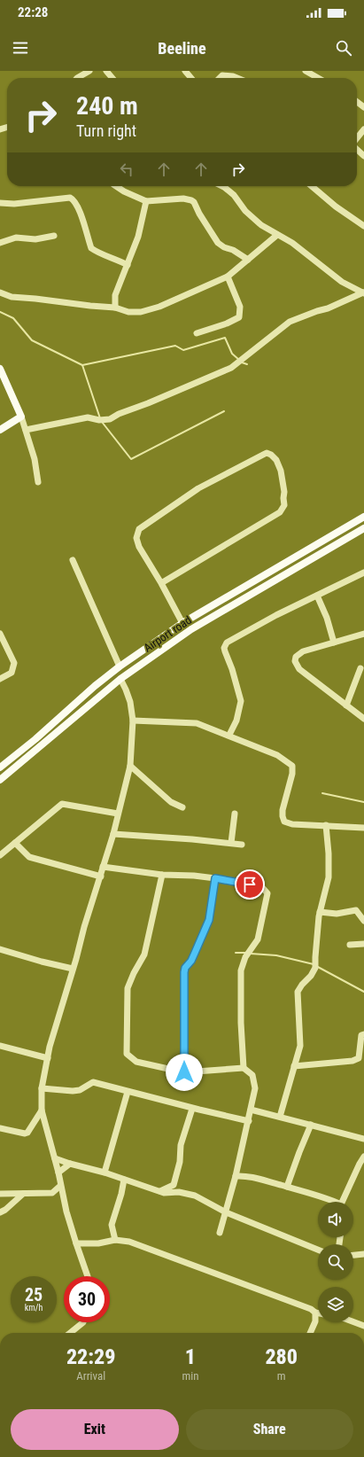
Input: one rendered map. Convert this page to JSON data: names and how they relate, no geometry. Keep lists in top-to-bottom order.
{
  "streets": {
    "main road": ["Airport road"]
  },
  "page": {
    "status": "22:28",
    "header": "Beeline",
    "turn": ["240 m", "Turn right"],
    "speed": "25 km/h",
    "limit": "30",
    "eta": [
      "22:29",
      "Arrival",
      "1",
      "min",
      "280",
      "m"
    ],
    "buttons": ["Exit", "Share"]
  }
}
